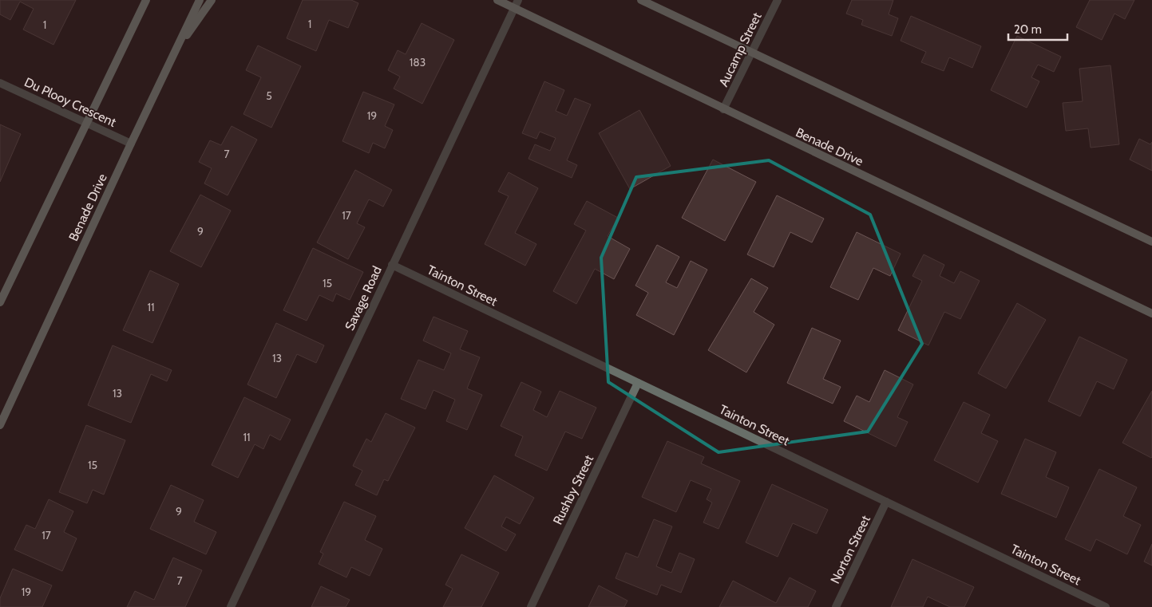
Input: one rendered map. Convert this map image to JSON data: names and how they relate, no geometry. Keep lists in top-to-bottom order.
{
  "streets": {
    "street": [
      "Aucamp Street",
      "Du Plooy Crescent",
      "Benade Drive",
      "Tainton Street",
      "Savage Road",
      "Rushby Street",
      "Norton Street"
    ]
  },
  "crossings": [
    ["Aucamp Street", "Benade Drive"],
    ["Du Plooy Crescent", "Benade Drive"],
    ["Benade Drive", "Savage Road"],
    ["Tainton Street", "Savage Road"],
    ["Tainton Street", "Rushby Street"],
    ["Tainton Street", "Norton Street"]
  ],
  "house_numbers": [
    "1",
    "1",
    "183",
    "5",
    "19",
    "7",
    "17",
    "9",
    "15",
    "11",
    "13",
    "13",
    "11",
    "15",
    "9",
    "17",
    "7",
    "19"
  ],
  "scale_bar": "20 m"
}
